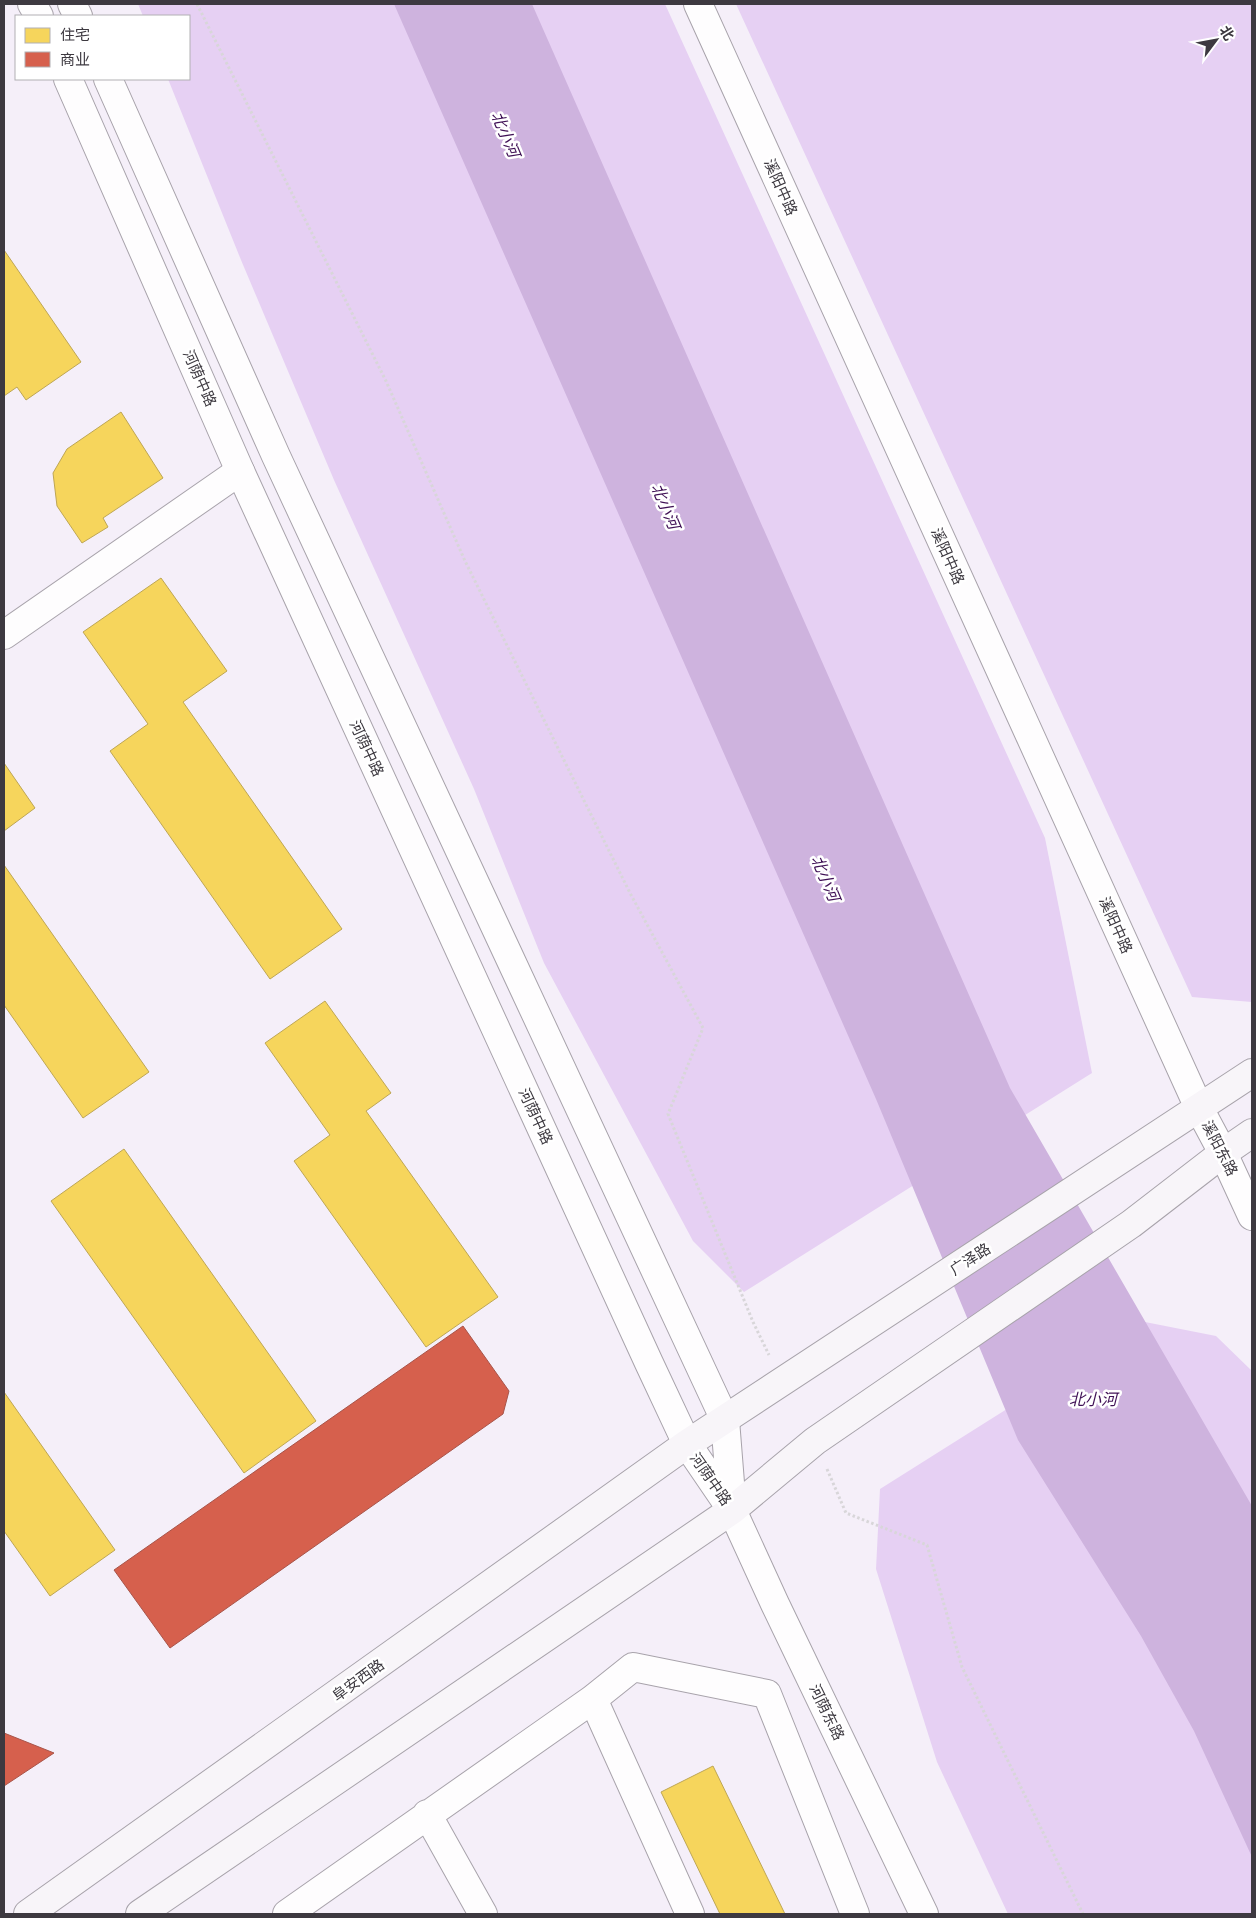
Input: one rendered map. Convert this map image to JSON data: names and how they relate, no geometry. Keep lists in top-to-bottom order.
{
  "streets": {
    "main road": ["广泽路", "阜安西路"],
    "street": [
      "溪阳中路",
      "河荫中路",
      "溪阳东路",
      "河荫东路"
    ]
  },
  "crossings": [
    ["溪阳中路", "溪阳东路"],
    ["溪阳中路", "广泽路"],
    ["河荫中路", "广泽路"],
    ["河荫中路", "阜安西路"],
    ["河荫中路", "河荫东路"],
    ["溪阳东路", "广泽路"],
    ["广泽路", "阜安西路"]
  ],
  "water": ["北小河"],
  "legend": ["住宅", "商业"],
  "north": "top right"
}
